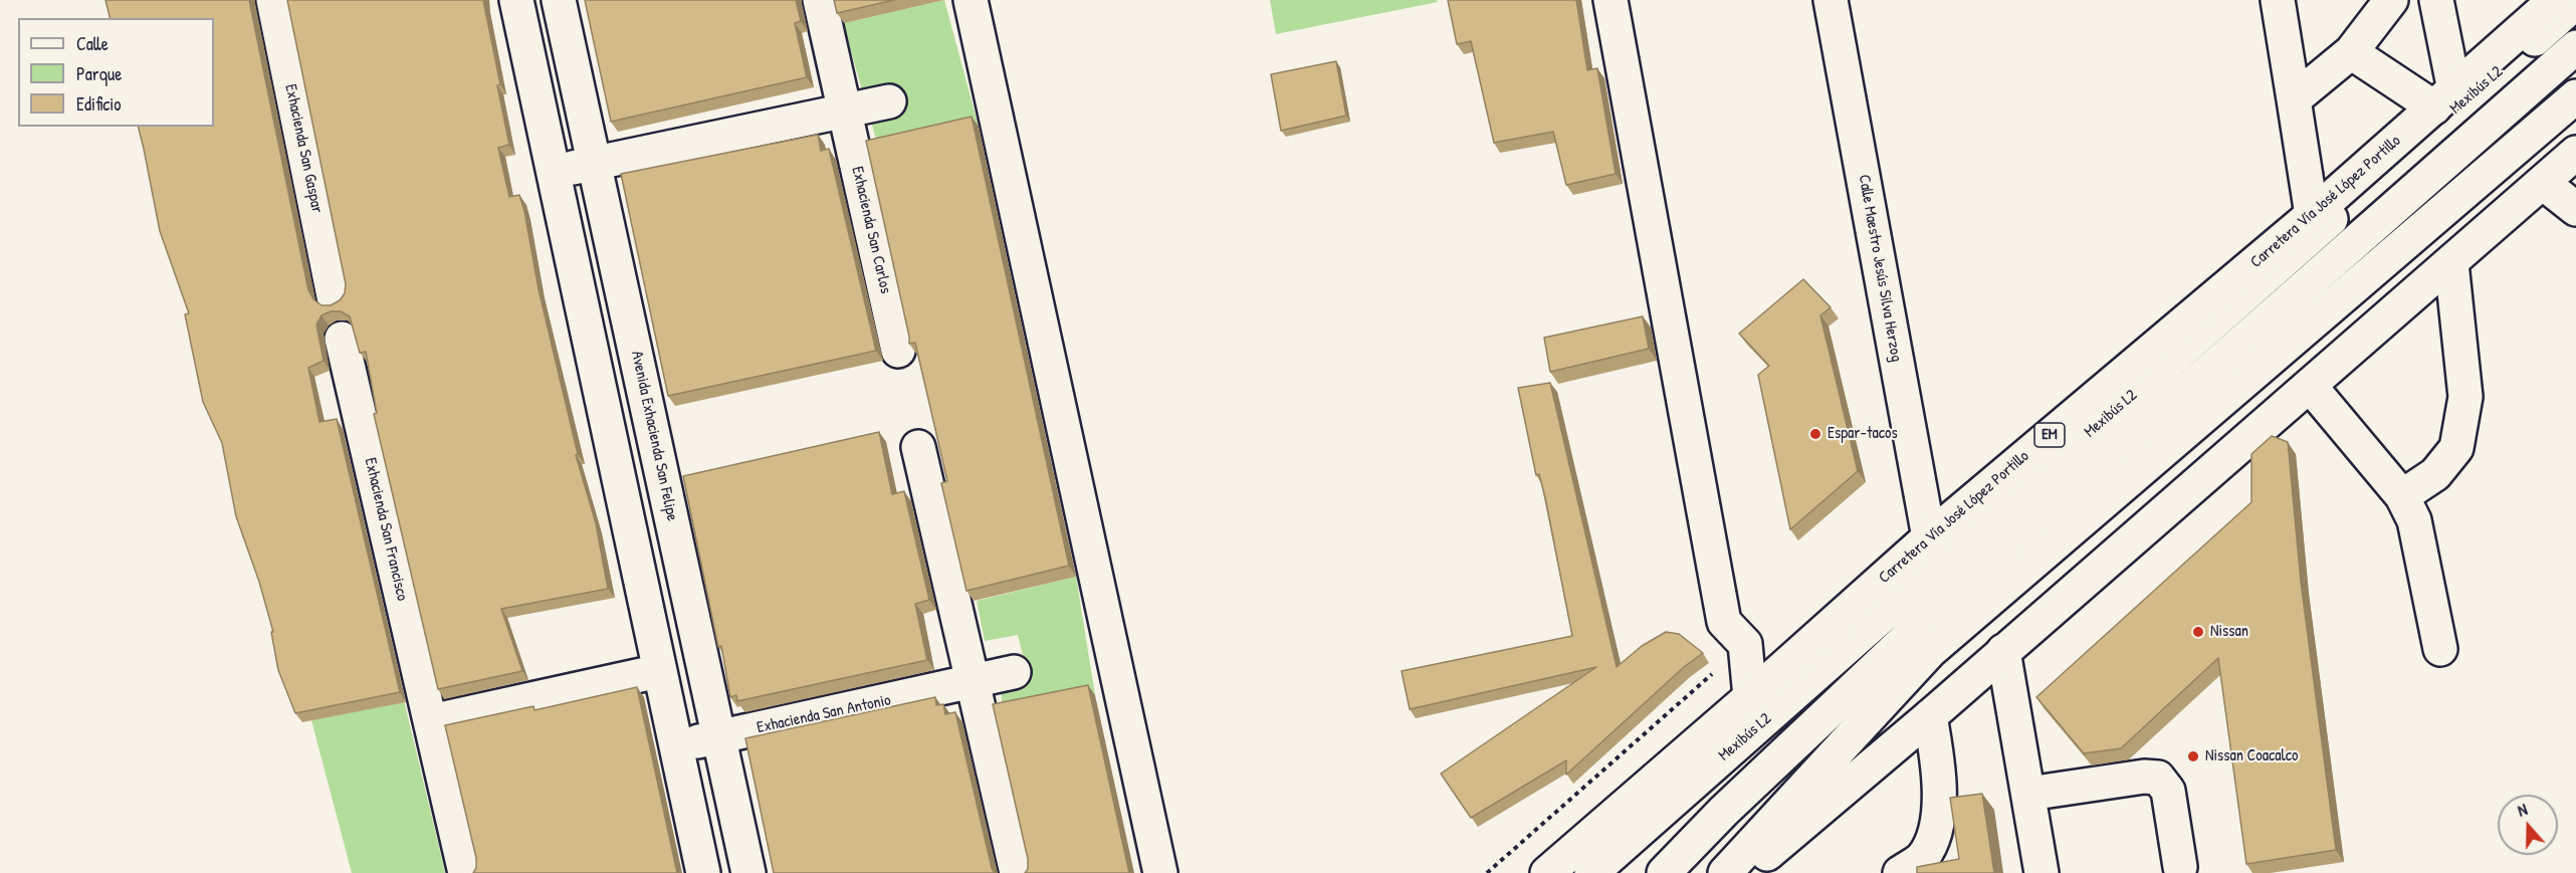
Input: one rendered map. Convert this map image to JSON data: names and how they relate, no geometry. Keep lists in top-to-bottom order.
{
  "streets": {
    "street": [
      "Mexibús L2",
      "Exhacienda San Gaspar",
      "Carretera Vía José López Portillo",
      "Exhacienda San Carlos",
      "Calle Maestro Jesús Silva Herzog",
      "EM",
      "Avenida Exhacienda San Felipe",
      "Exhacienda San Francisco",
      "Exhacienda San Antonio"
    ]
  },
  "crossings": [
    ["Carretera Vía José López Portillo", "Calle Maestro Jesús Silva Herzog"],
    ["Avenida Exhacienda San Felipe", "Exhacienda San Antonio"]
  ],
  "places": ["Espar-tacos", "Nissan", "Nissan Coacalco"],
  "legend": ["Calle", "Parque", "Edificio"],
  "north": "top"
}
